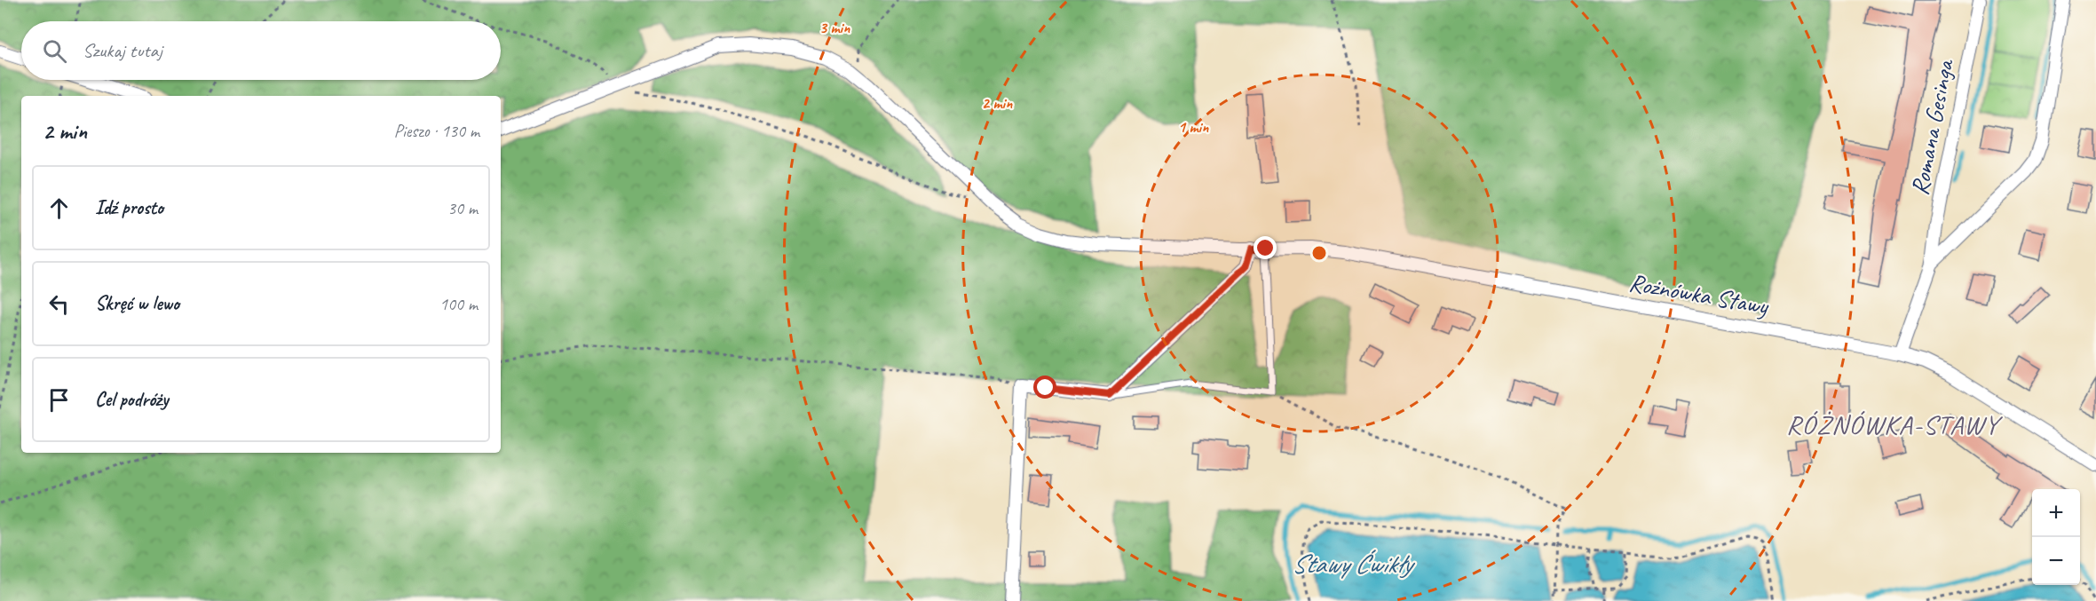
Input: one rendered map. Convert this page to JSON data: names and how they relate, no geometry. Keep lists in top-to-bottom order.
{
  "streets": {
    "street": ["Romana Gesinga", "Rożnówka Stawy"]
  },
  "crossings": [
    ["Romana Gesinga", "Rożnówka Stawy"]
  ],
  "districts": ["RÓŻNÓWKA-STAWY"],
  "water": ["Stawy Ćwikły"],
  "page": {
    "search": "Szukaj tutaj",
    "heading": ["2 min", "Pieszo · 130 m"],
    "list": [
      ["Idź prosto", "30 m"],
      ["Skręć w lewo", "100 m"],
      "Cel podróży"
    ],
    "map_buttons": ["+", "−"]
  },
  "rings": ["3 min", "2 min", "1 min"]
}
